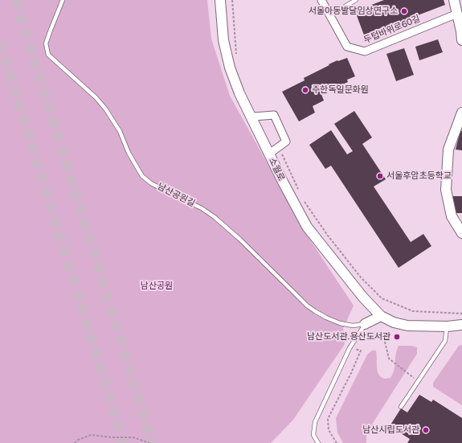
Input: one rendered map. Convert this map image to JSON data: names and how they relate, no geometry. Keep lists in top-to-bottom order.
{
  "streets": {
    "main road": ["소월로", "남산공원길"],
    "street": ["두텁바위로60길"]
  },
  "crossings": [
    ["소월로", "남산공원길"]
  ],
  "parks": ["남산공원"],
  "places": [
    "서울아동발달임상연구소",
    "주한독일문화원",
    "서울후암초등학교",
    "남산도서관.용산도서관",
    "남산시립도서관"
  ]
}
